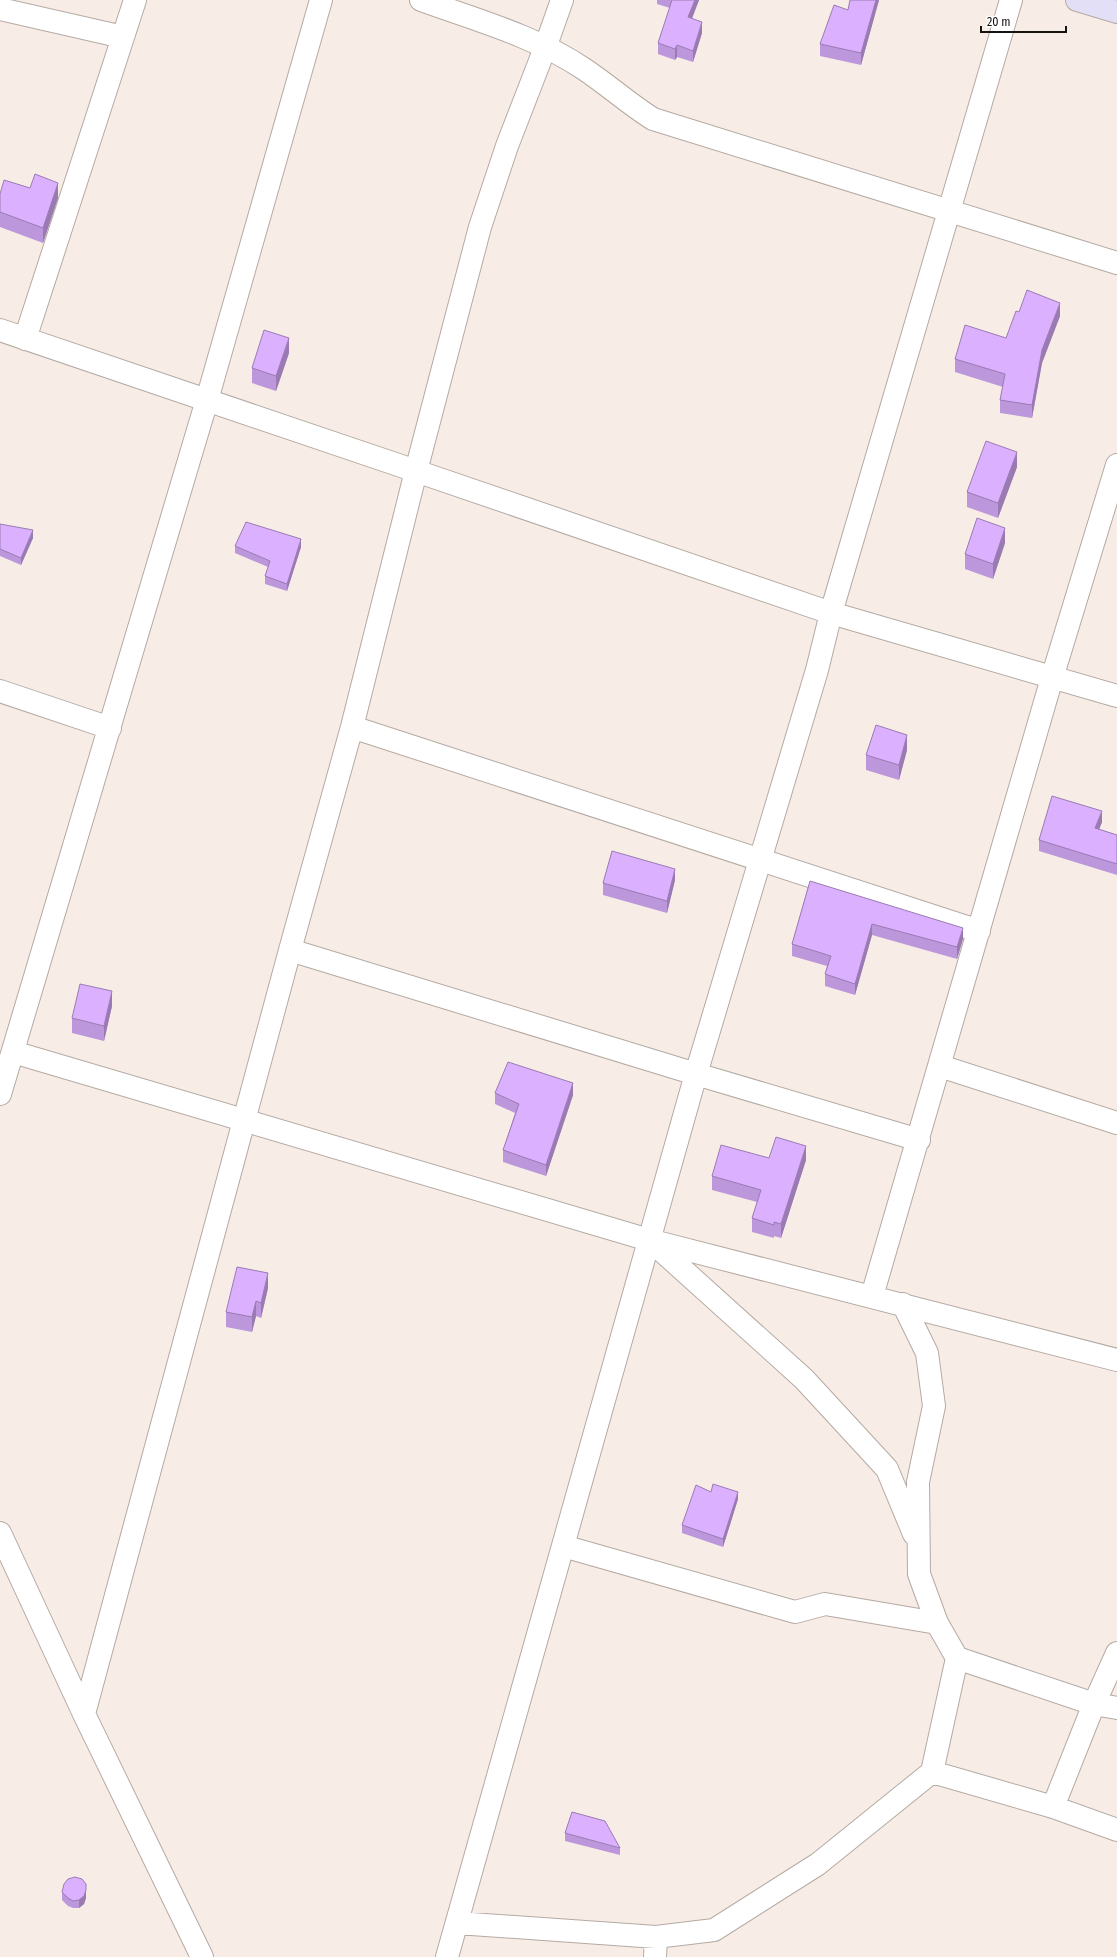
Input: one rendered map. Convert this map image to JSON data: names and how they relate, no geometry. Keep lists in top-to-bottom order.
{
  "scale_bar": "20 m"
}
